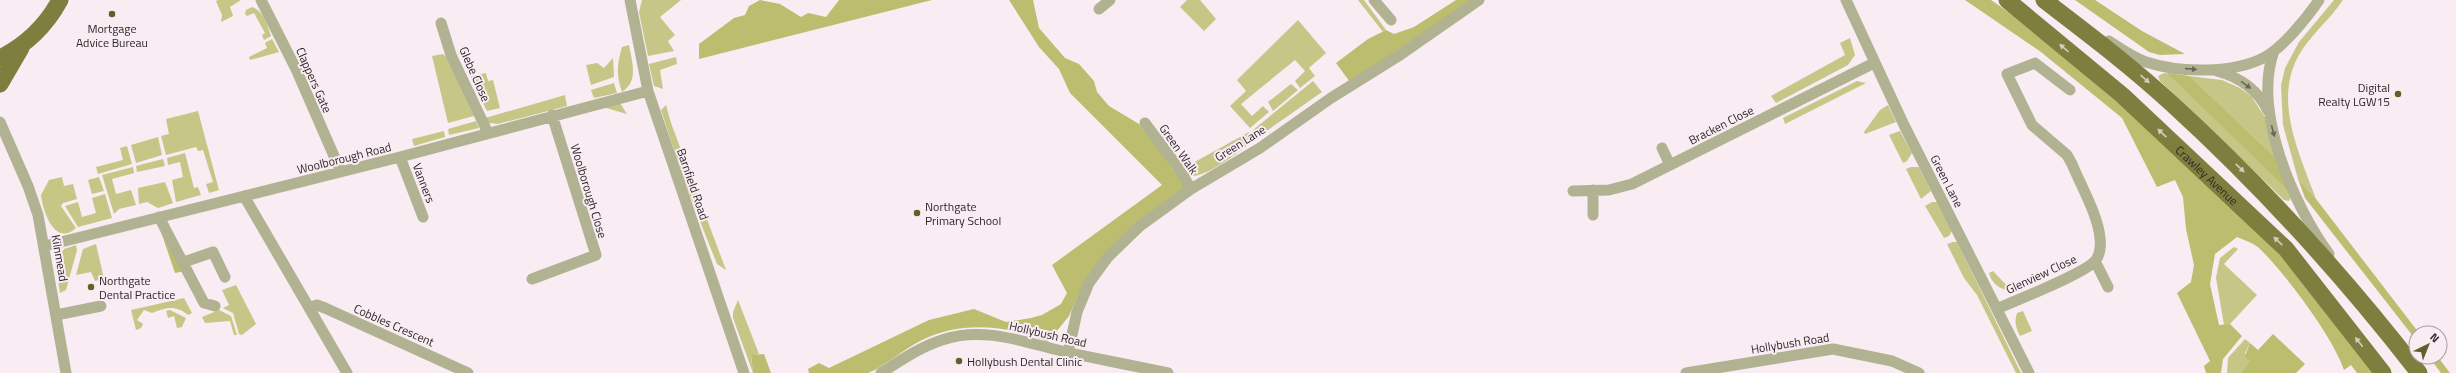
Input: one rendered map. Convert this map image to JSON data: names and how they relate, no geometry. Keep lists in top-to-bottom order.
{
  "streets": {
    "main road": ["Crawley Avenue"],
    "street": [
      "Glebe Close",
      "Clappers Gate",
      "Bracken Close",
      "Green Lane",
      "Green Walk",
      "Woolborough Road",
      "Vanners",
      "Barnfield Road",
      "Woolborough Close",
      "Kilnmead",
      "Glenview Close",
      "Cobbles Crescent",
      "Hollybush Road"
    ]
  },
  "crossings": [
    ["Glebe Close", "Woolborough Road"],
    ["Clappers Gate", "Woolborough Road"],
    ["Bracken Close", "Green Lane"],
    ["Green Lane", "Green Walk"],
    ["Green Lane", "Glenview Close"],
    ["Green Lane", "Hollybush Road"],
    ["Woolborough Road", "Vanners"],
    ["Woolborough Road", "Barnfield Road"],
    ["Woolborough Road", "Woolborough Close"],
    ["Woolborough Road", "Kilnmead"]
  ],
  "places": [
    "Mortgage Advice Bureau",
    "Digital Realty LGW15",
    "Northgate Primary School",
    "Northgate Dental Practice",
    "Hollybush Dental Clinic"
  ],
  "north": "top right"
}
